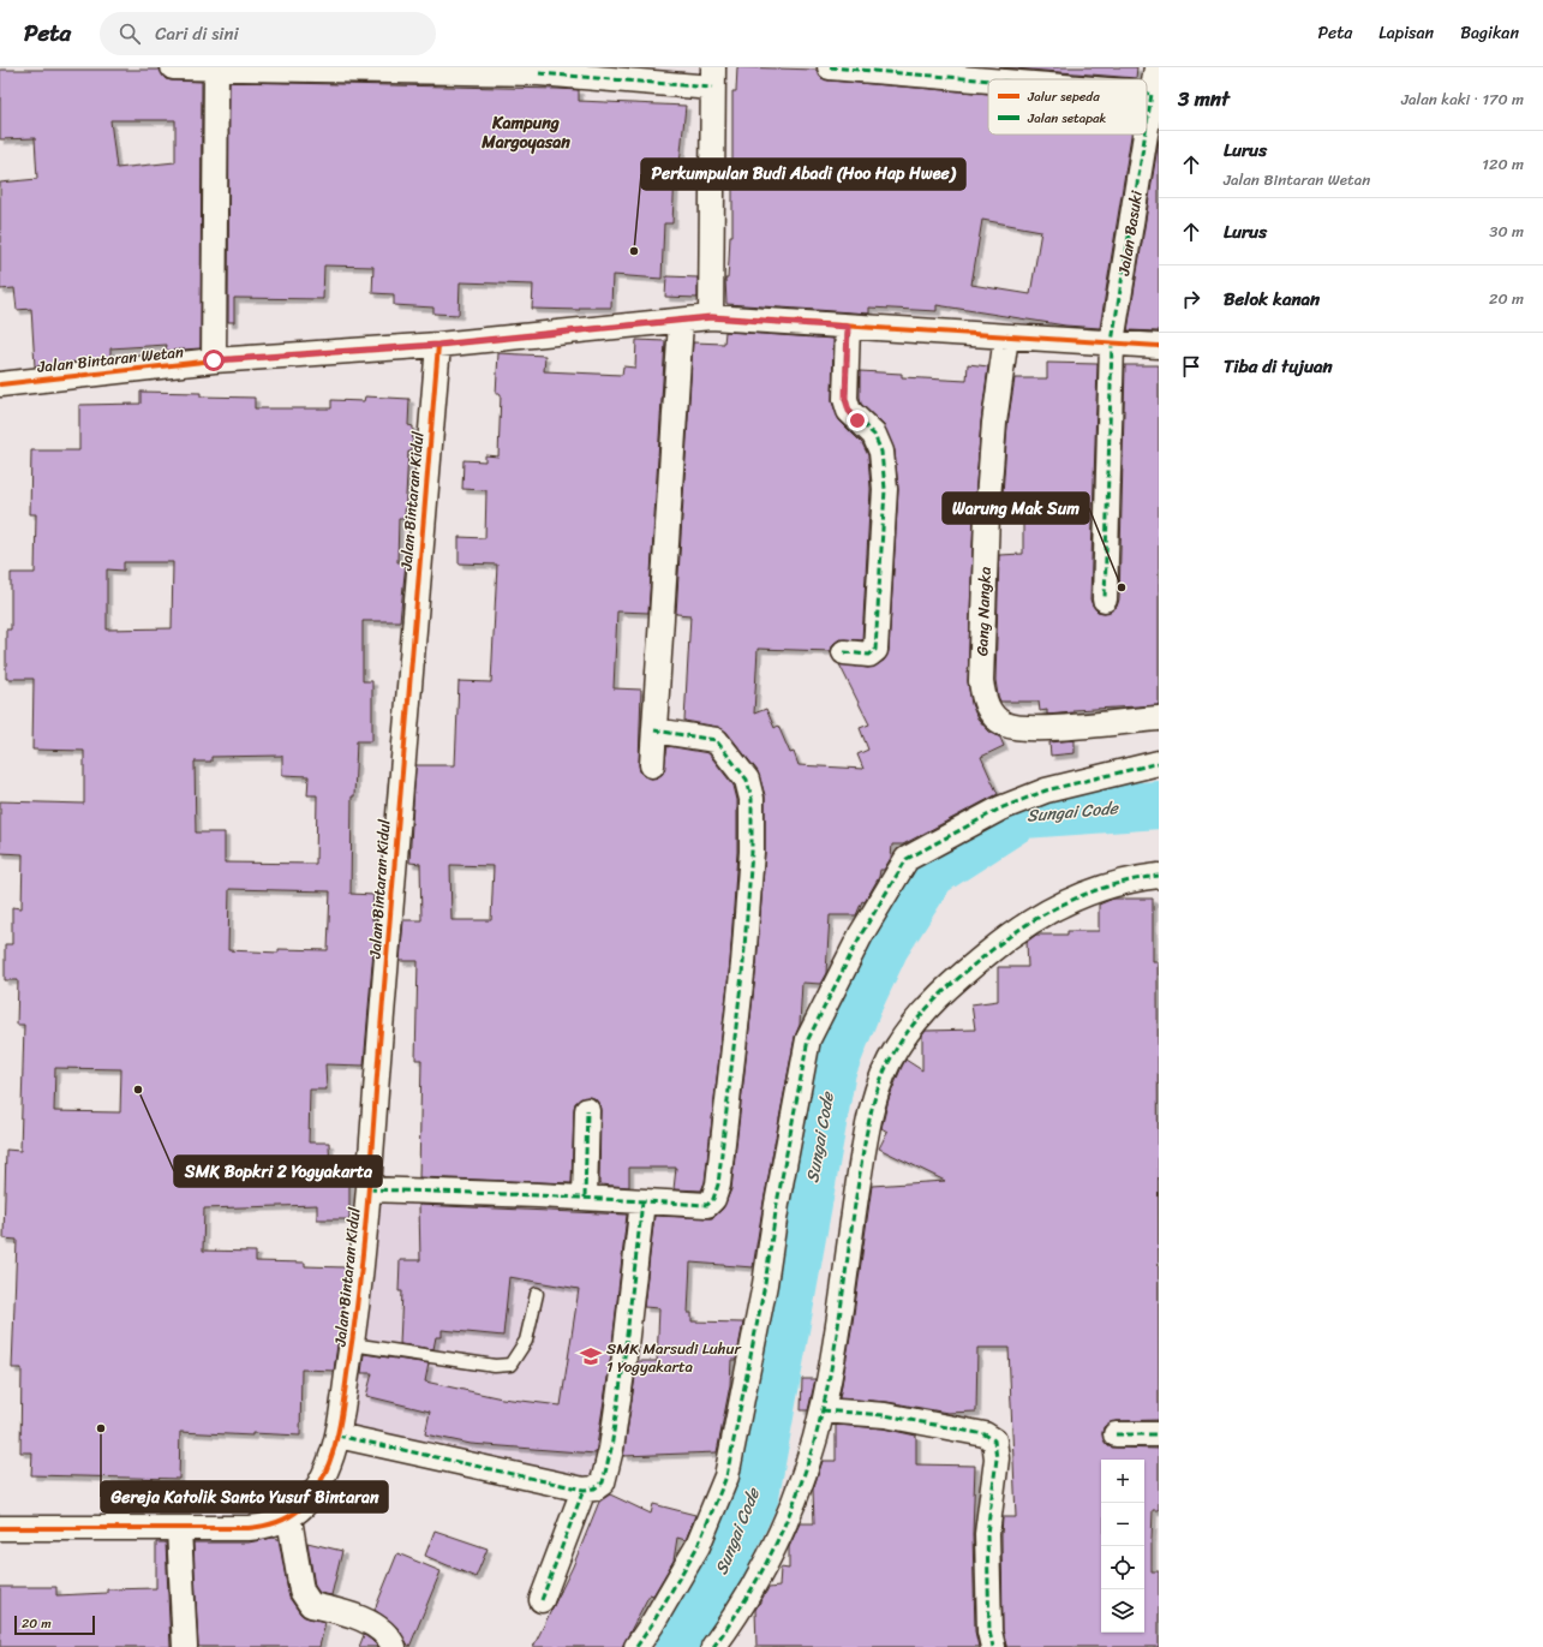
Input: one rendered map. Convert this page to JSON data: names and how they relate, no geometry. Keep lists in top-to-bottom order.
{
  "streets": {
    "street": [
      "Jalan Basuki",
      "Jalan Bintaran Wetan",
      "Jalan Bintaran Kidul",
      "Gang Nangka"
    ]
  },
  "crossings": [
    ["Jalan Basuki", "Jalan Bintaran Wetan"],
    ["Jalan Bintaran Wetan", "Jalan Bintaran Kidul"],
    ["Jalan Bintaran Wetan", "Gang Nangka"]
  ],
  "districts": ["Kampung Margoyasan"],
  "water": ["Sungai Code"],
  "places": {
    "other": [
      "Perkumpulan Budi Abadi (Hoo Hap Hwee)",
      "Warung Mak Sum",
      "SMK Bopkri 2 Yogyakarta",
      "Gereja Katolik Santo Yusuf Bintaran"
    ],
    "school or university": ["SMK Marsudi Luhur 1 Yogyakarta"]
  },
  "legend": ["Jalur sepeda", "Jalan setapak"],
  "scale_bar": "20 m",
  "page": {
    "header": "Peta",
    "search": "Cari di sini",
    "nav": ["Peta", "Lapisan", "Bagikan"],
    "heading": ["3 mnt", "Jalan kaki · 170 m"],
    "list": [
      ["Lurus", "Jalan Bintaran Wetan", "120 m"],
      ["Lurus", "30 m"],
      ["Belok kanan", "20 m"],
      "Tiba di tujuan"
    ],
    "map_buttons": ["+", "−"],
    "scale": "20 m"
  }
}
